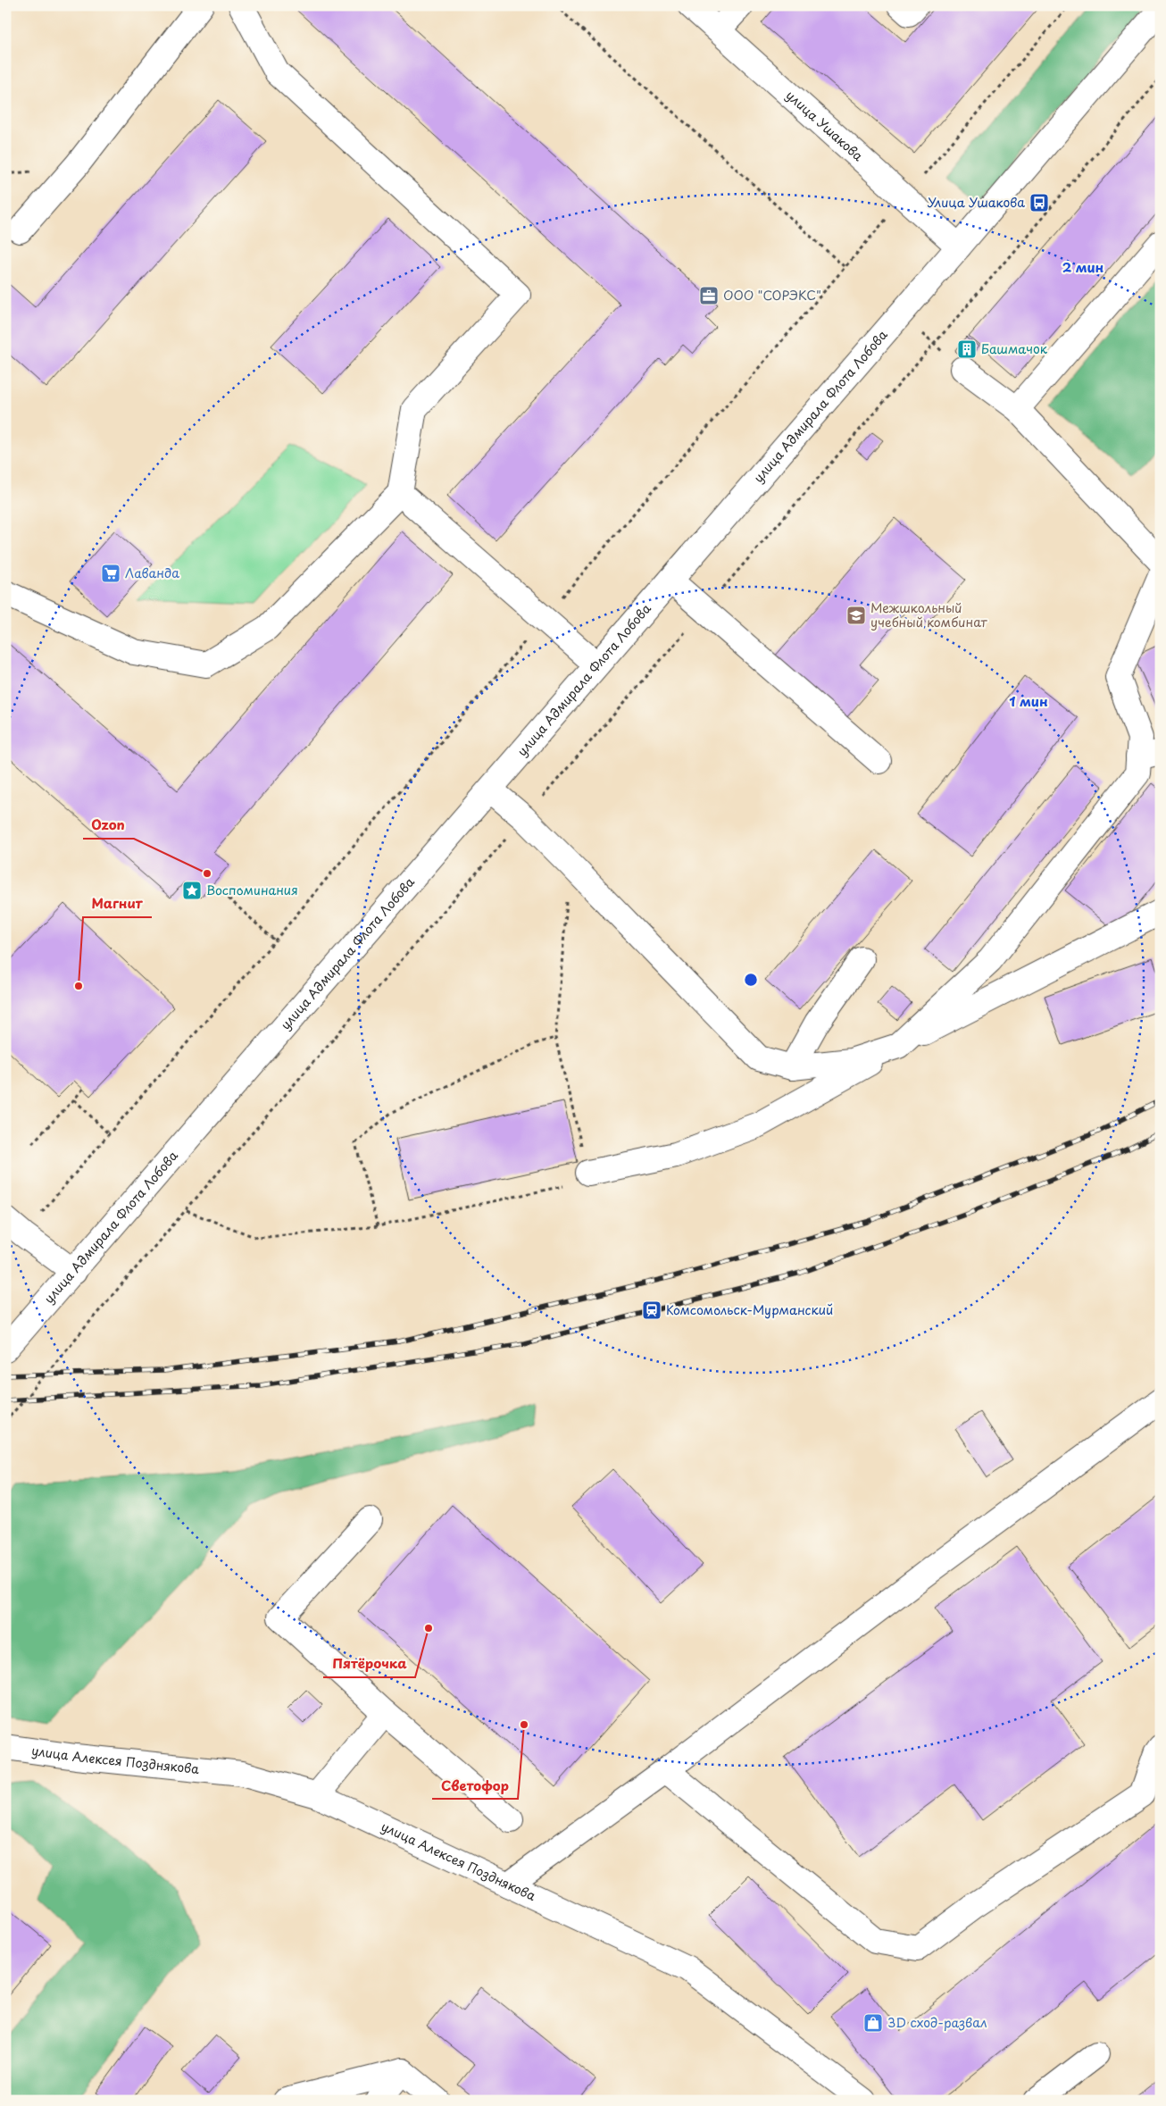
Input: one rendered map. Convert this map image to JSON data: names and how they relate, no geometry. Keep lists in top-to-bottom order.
{
  "streets": {
    "street": ["улица Ушакова", "улица Адмирала Флота Лобова", "улица Алексея Позднякова"]
  },
  "crossings": [
    ["улица Ушакова", "улица Адмирала Флота Лобова"]
  ],
  "places": {
    "bus stop": ["Улица Ушакова"],
    "office": ["ООО \"СОРЭКС\""],
    "building": ["Башмачок"],
    "supermarket": ["Лаванда"],
    "school or university": ["Межшкольный учебный комбинат"],
    "other": [
      "Ozon",
      "Магнит",
      "Пятёрочка",
      "Светофор"
    ],
    "place": ["Воспоминания"],
    "station": ["Комсомольск-Мурманский"],
    "shop": ["3D сход-развал"]
  },
  "rings": ["2 мин", "1 мин"]
}
